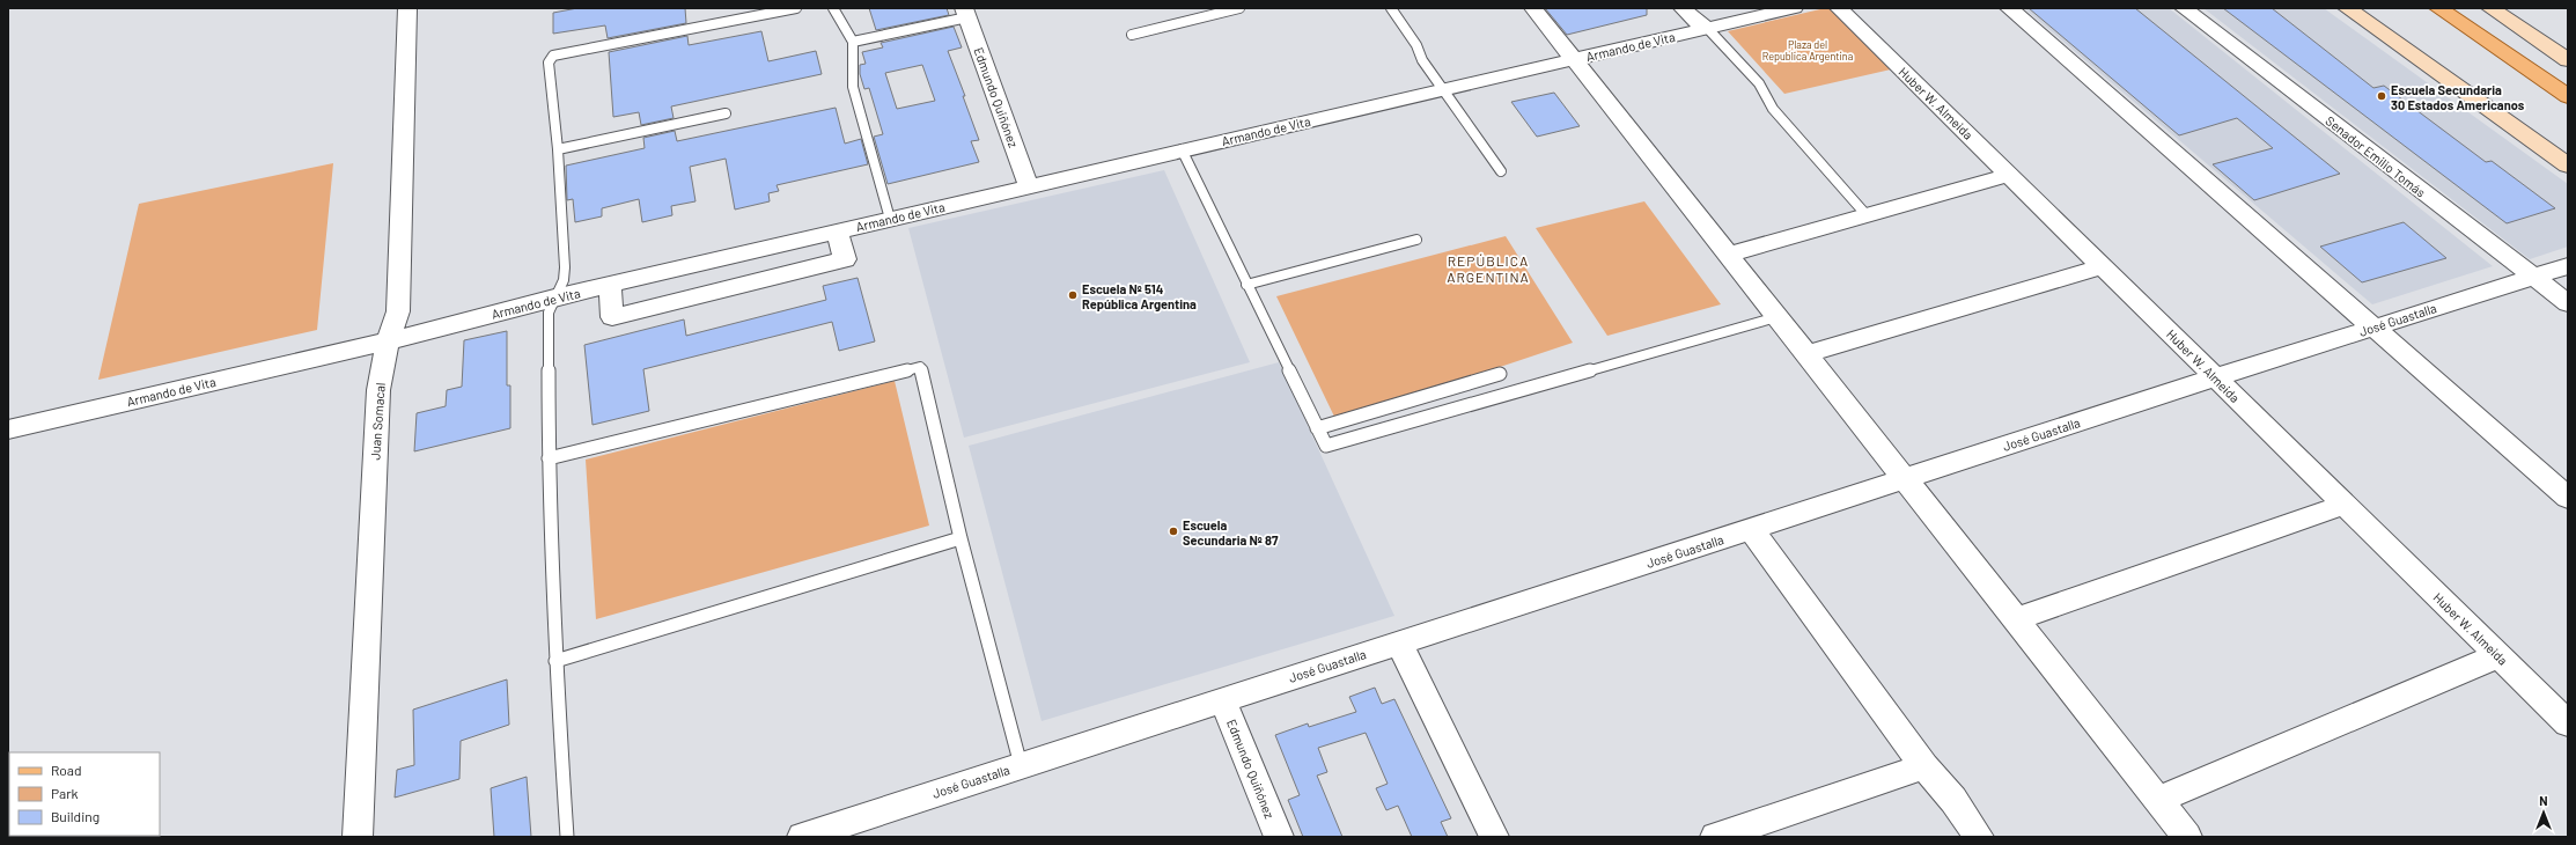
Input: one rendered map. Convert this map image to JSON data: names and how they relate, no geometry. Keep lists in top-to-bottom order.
{
  "streets": {
    "street": [
      "Armando de Vita",
      "Edmundo Quiñónez",
      "Huber W. Almeida",
      "Senador Emilio Tomás",
      "José Guastalla",
      "Juan Somacal"
    ]
  },
  "crossings": [
    ["Armando de Vita", "Edmundo Quiñónez"],
    ["Armando de Vita", "Juan Somacal"],
    ["Edmundo Quiñónez", "José Guastalla"],
    ["Huber W. Almeida", "José Guastalla"],
    ["Senador Emilio Tomás", "José Guastalla"]
  ],
  "districts": ["REPÚBLICA ARGENTINA"],
  "parks": ["Plaza del Republica Argentina"],
  "places": ["Escuela Secundaria 30 Estados Americanos", "Escuela Nº 514 República Argentina", "Escuela Secundaria Nº 87"],
  "legend": ["Road", "Park", "Building"],
  "north": "top"
}
